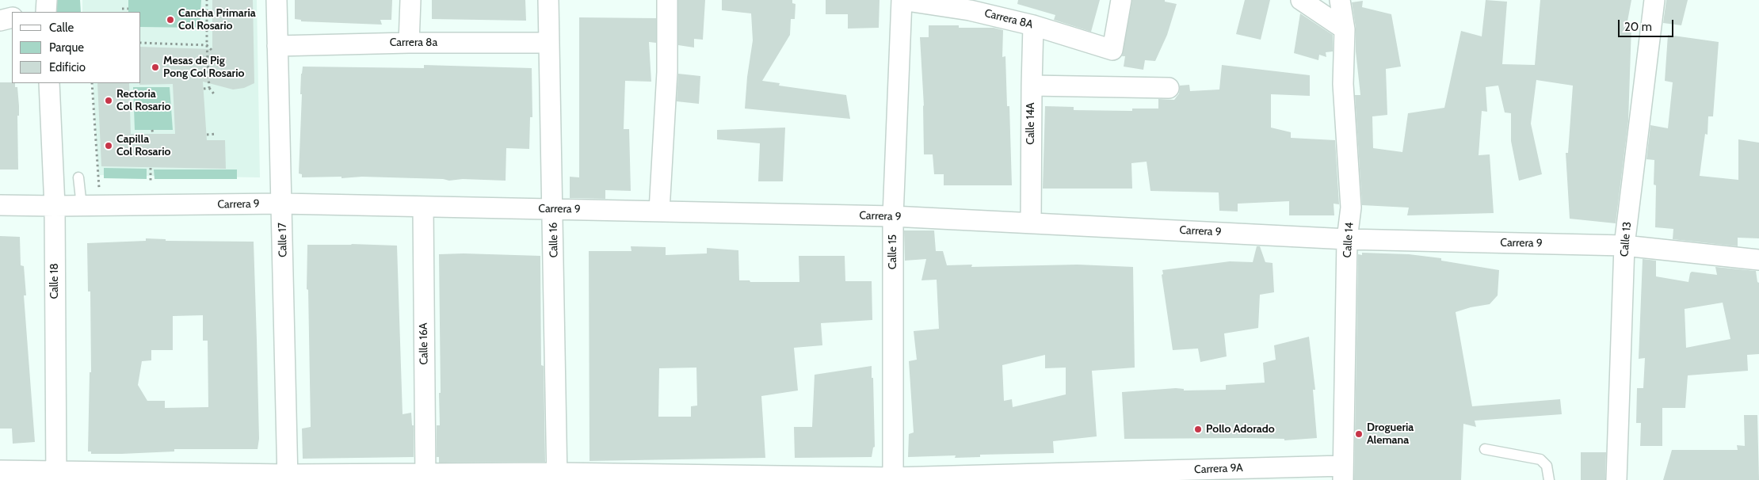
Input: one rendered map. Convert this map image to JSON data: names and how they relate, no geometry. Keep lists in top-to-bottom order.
{
  "streets": {
    "street": [
      "Carrera 8A",
      "Carrera 8a",
      "Calle 14A",
      "Carrera 9",
      "Calle 13",
      "Calle 17",
      "Calle 16",
      "Calle 14",
      "Calle 15",
      "Calle 18",
      "Calle 16A",
      "Carrera 9A"
    ]
  },
  "crossings": [
    ["Carrera 8A", "Calle 14A"],
    ["Carrera 8A", "Calle 15"],
    ["Carrera 8a", "Calle 17"],
    ["Carrera 8a", "Calle 16"],
    ["Calle 14A", "Carrera 9"],
    ["Carrera 9", "Calle 13"],
    ["Carrera 9", "Calle 17"],
    ["Carrera 9", "Calle 16"],
    ["Carrera 9", "Calle 14"],
    ["Carrera 9", "Calle 15"],
    ["Carrera 9", "Calle 18"],
    ["Carrera 9", "Calle 16A"],
    ["Calle 17", "Carrera 9A"],
    ["Calle 16", "Carrera 9A"],
    ["Calle 14", "Carrera 9A"],
    ["Calle 15", "Carrera 9A"],
    ["Calle 18", "Carrera 9A"],
    ["Calle 16A", "Carrera 9A"]
  ],
  "places": [
    "Cancha Primaria Col Rosario",
    "Mesas de Pig Pong Col Rosario",
    "Rectoria Col Rosario",
    "Capilla Col Rosario",
    "Pollo Adorado",
    "Drogueria Alemana"
  ],
  "legend": ["Calle", "Parque", "Edificio"],
  "scale_bar": "20 m"
}
